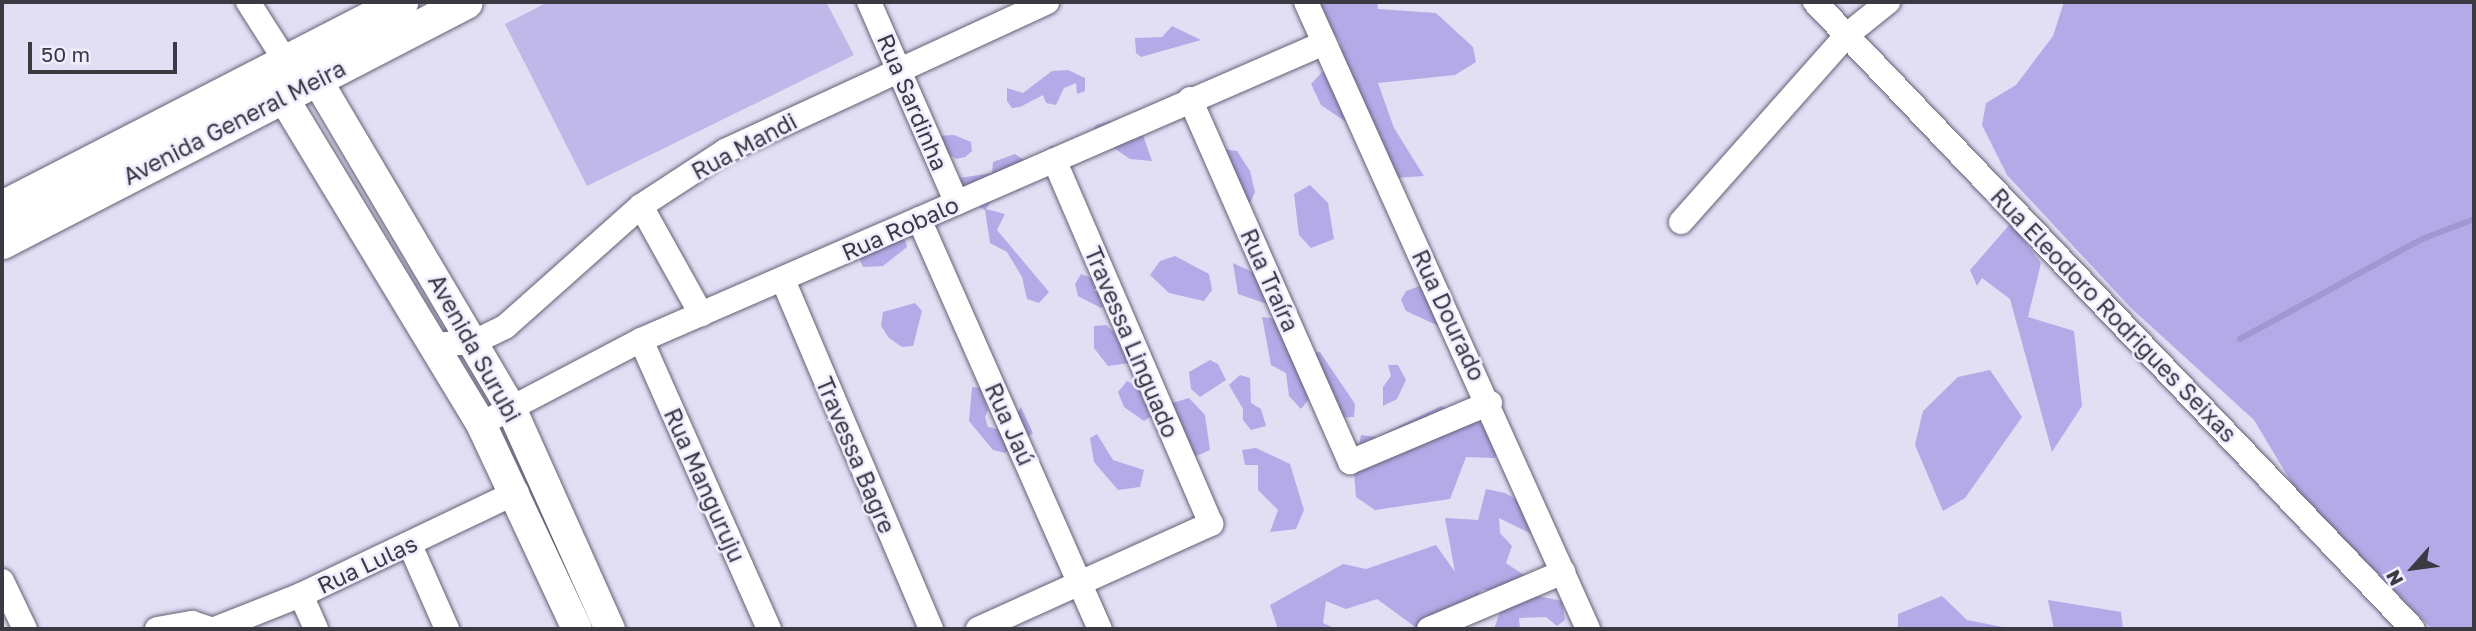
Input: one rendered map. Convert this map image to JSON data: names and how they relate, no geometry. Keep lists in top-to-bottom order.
{
  "streets": {
    "main road": ["Avenida General Meira"],
    "street": [
      "Rua Sardinha",
      "Rua Mandi",
      "Rua Robalo",
      "Rua Traíra",
      "Rua Dourado",
      "Rua Eleodoro Rodrigues Seixas",
      "Travessa Linguado",
      "Avenida Surubi",
      "Rua Jaú",
      "Travessa Bagre",
      "Rua Manguruju",
      "Rua Lulas"
    ]
  },
  "crossings": [
    ["Rua Sardinha", "Rua Mandi"],
    ["Rua Sardinha", "Rua Robalo"],
    ["Avenida General Meira", "Avenida Surubi"],
    ["Rua Mandi", "Avenida Surubi"],
    ["Rua Robalo", "Rua Traíra"],
    ["Rua Robalo", "Rua Dourado"],
    ["Rua Robalo", "Travessa Linguado"],
    ["Rua Robalo", "Avenida Surubi"],
    ["Rua Robalo", "Rua Jaú"],
    ["Rua Robalo", "Travessa Bagre"],
    ["Rua Robalo", "Rua Manguruju"],
    ["Rua Traíra", "Rua Dourado"],
    ["Travessa Linguado", "Rua Jaú"],
    ["Avenida Surubi", "Rua Lulas"]
  ],
  "scale_bar": "50 m",
  "north": "bottom left"
}
